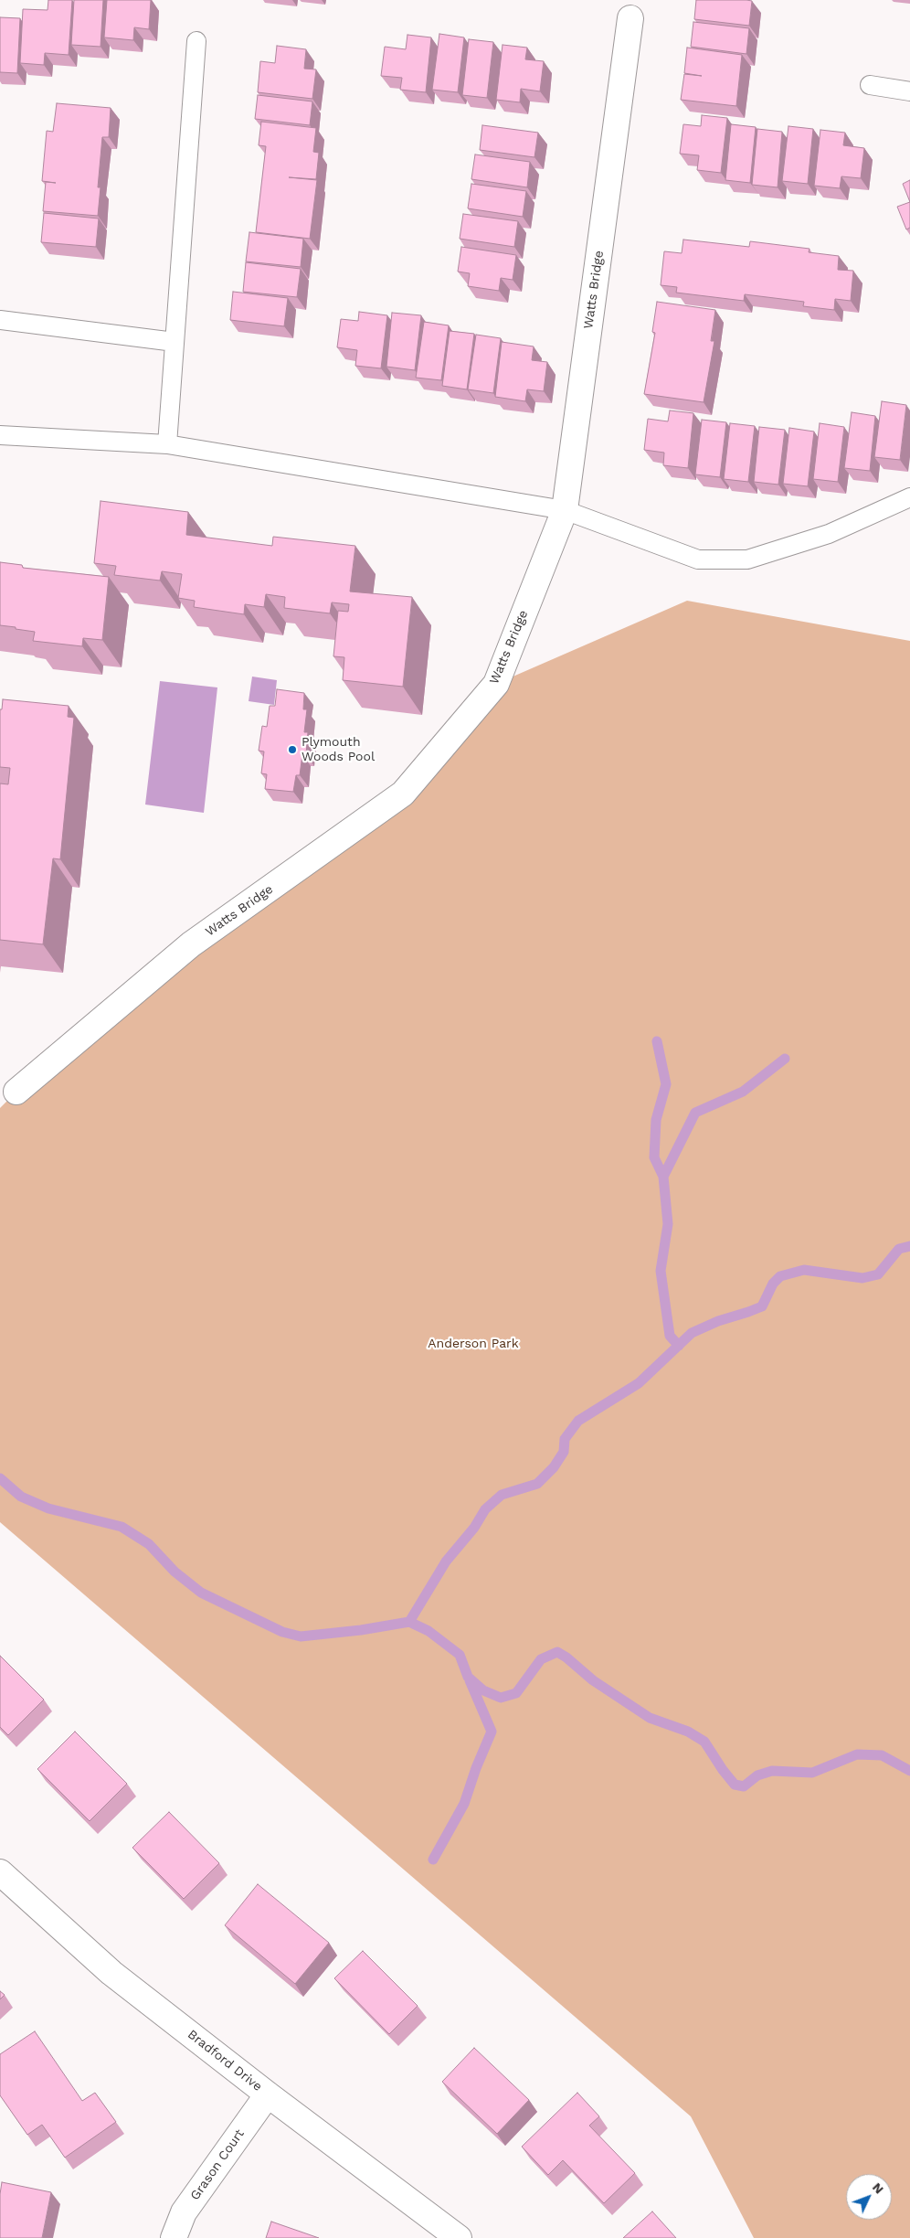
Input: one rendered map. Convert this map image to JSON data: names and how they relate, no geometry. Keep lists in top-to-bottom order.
{
  "streets": {
    "street": ["Watts Bridge", "Bradford Drive", "Grason Court"]
  },
  "crossings": [
    ["Bradford Drive", "Grason Court"]
  ],
  "parks": ["Anderson Park"],
  "places": ["Plymouth Woods Pool"],
  "north": "top right"
}
